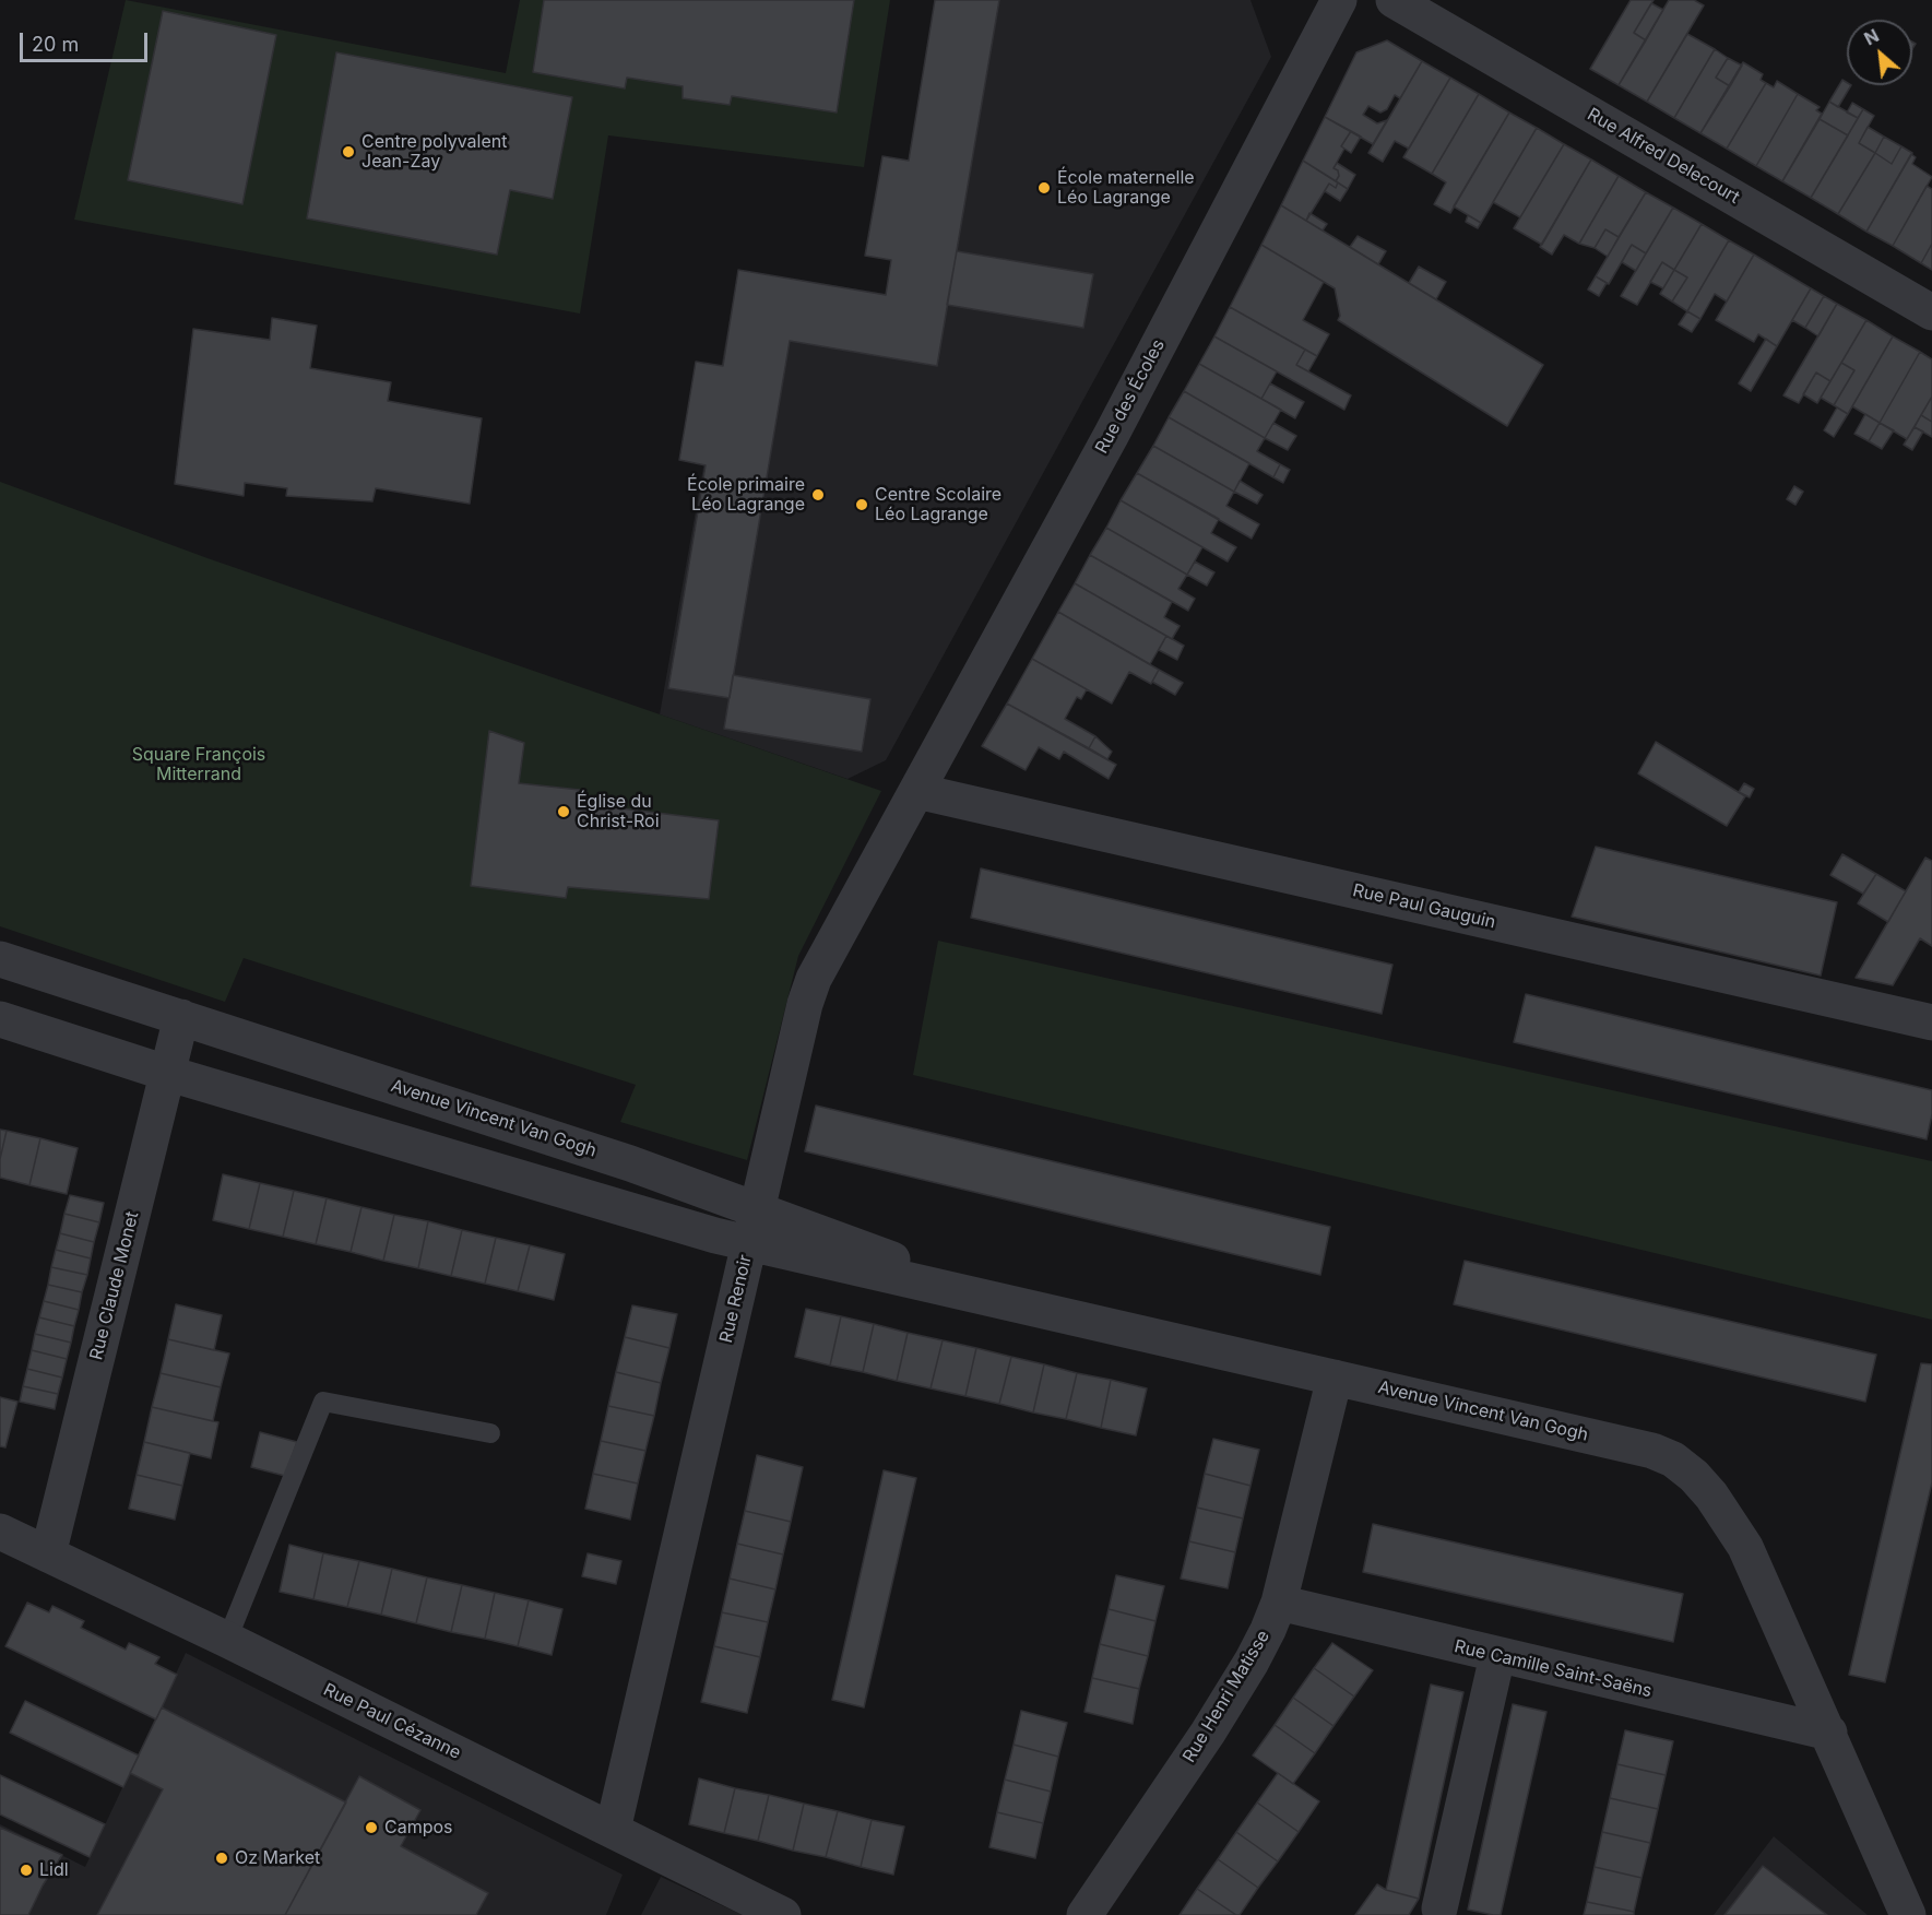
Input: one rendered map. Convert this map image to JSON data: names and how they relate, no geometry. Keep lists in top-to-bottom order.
{
  "streets": {
    "street": [
      "Rue Alfred Delecourt",
      "Rue des Écoles",
      "Rue Paul Gauguin",
      "Avenue Vincent Van Gogh",
      "Rue Claude Monet",
      "Rue Renoir",
      "Rue Camille Saint-Saëns",
      "Rue Henri Matisse",
      "Rue Paul Cézanne"
    ]
  },
  "crossings": [
    ["Rue des Écoles", "Rue Paul Gauguin"],
    ["Rue des Écoles", "Rue Renoir"],
    ["Rue Paul Gauguin", "Rue Renoir"],
    ["Avenue Vincent Van Gogh", "Rue Claude Monet"],
    ["Avenue Vincent Van Gogh", "Rue Renoir"],
    ["Avenue Vincent Van Gogh", "Rue Camille Saint-Saëns"],
    ["Avenue Vincent Van Gogh", "Rue Henri Matisse"],
    ["Rue Claude Monet", "Rue Paul Cézanne"],
    ["Rue Renoir", "Rue Paul Cézanne"],
    ["Rue Camille Saint-Saëns", "Rue Henri Matisse"]
  ],
  "parks": ["Square François Mitterrand"],
  "places": [
    "Centre polyvalent Jean-Zay",
    "École maternelle Léo Lagrange",
    "École primaire Léo Lagrange",
    "Centre Scolaire Léo Lagrange",
    "Église du Christ-Roi",
    "Campos",
    "Oz Market",
    "Lidl"
  ],
  "scale_bar": "20 m",
  "north": "top left"
}
